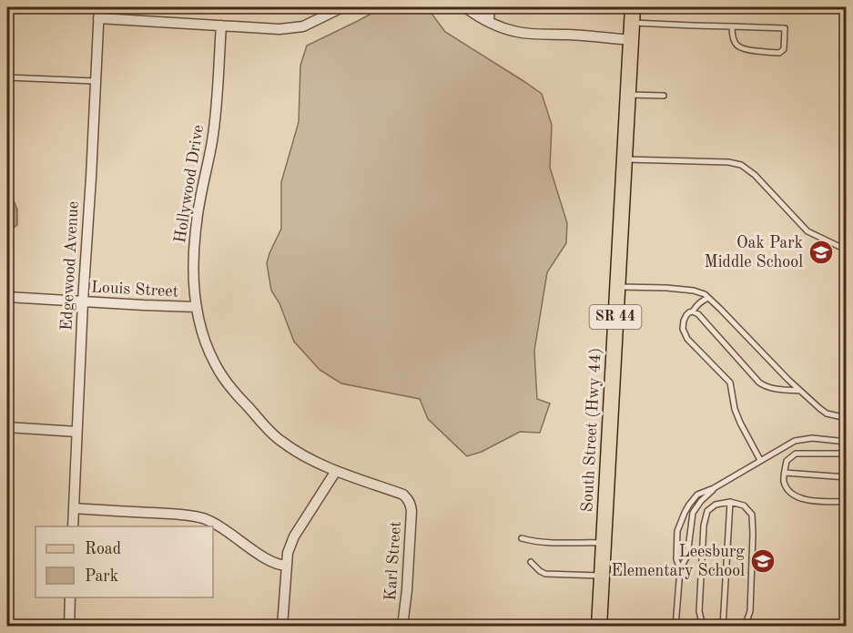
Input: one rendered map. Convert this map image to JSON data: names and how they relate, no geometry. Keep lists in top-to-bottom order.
{
  "streets": {
    "main road": ["SR 44", "South Street (Hwy 44)"],
    "street": [
      "Hollywood Drive",
      "Edgewood Avenue",
      "Louis Street",
      "Karl Street"
    ]
  },
  "crossings": [
    ["Hollywood Drive", "Louis Street"],
    ["Hollywood Drive", "Karl Street"],
    ["Edgewood Avenue", "Louis Street"]
  ],
  "places": {
    "school or university": ["Oak Park Middle School", "Leesburg Elementary School"]
  },
  "legend": ["Road", "Park"]
}
